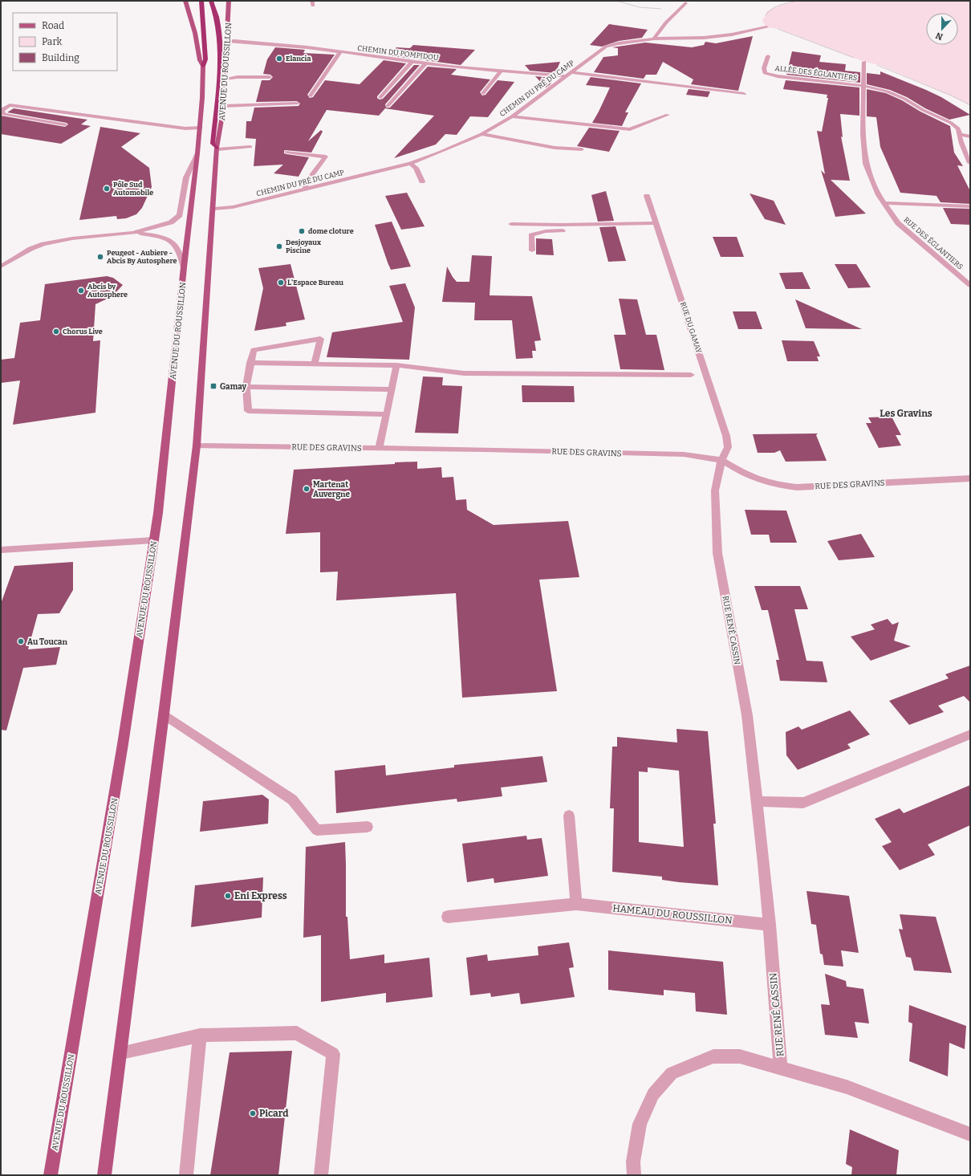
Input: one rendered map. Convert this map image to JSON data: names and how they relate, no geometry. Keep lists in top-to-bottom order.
{
  "streets": {
    "main road": ["AVENUE DU ROUSSILLON"],
    "street": [
      "CHEMIN DU POMPIDOU",
      "ALLÉE DES ÉGLANTIERS",
      "CHEMIN DU PRÉ DU CAMP",
      "RUE DES ÉGLANTIERS",
      "RUE DU GAMAY",
      "RUE DES GRAVINS",
      "RUE RENÉ CASSIN",
      "HAMEAU DU ROUSSILLON"
    ]
  },
  "crossings": [
    ["CHEMIN DU POMPIDOU", "AVENUE DU ROUSSILLON"],
    ["CHEMIN DU POMPIDOU", "CHEMIN DU PRÉ DU CAMP"],
    ["AVENUE DU ROUSSILLON", "CHEMIN DU PRÉ DU CAMP"],
    ["AVENUE DU ROUSSILLON", "RUE DES GRAVINS"],
    ["ALLÉE DES ÉGLANTIERS", "RUE DES ÉGLANTIERS"],
    ["RUE DU GAMAY", "RUE DES GRAVINS"],
    ["RUE DU GAMAY", "RUE RENÉ CASSIN"],
    ["RUE DES GRAVINS", "RUE RENÉ CASSIN"],
    ["RUE RENÉ CASSIN", "HAMEAU DU ROUSSILLON"]
  ],
  "districts": ["Les Gravins"],
  "places": {
    "other": [
      "Elancia",
      "Pôle Sud Automobile",
      "dome cloture",
      "Desjoyaux Piscine",
      "Peugeot - Aubiere - Abcis By Autosphere",
      "L'Espace Bureau",
      "Abcis by Autosphere",
      "Chorus Live",
      "Martenat Auvergne",
      "Au Toucan",
      "Eni Express",
      "Picard"
    ],
    "transit": ["Gamay"]
  },
  "legend": ["Road", "Park", "Building"],
  "north": "bottom"
}
